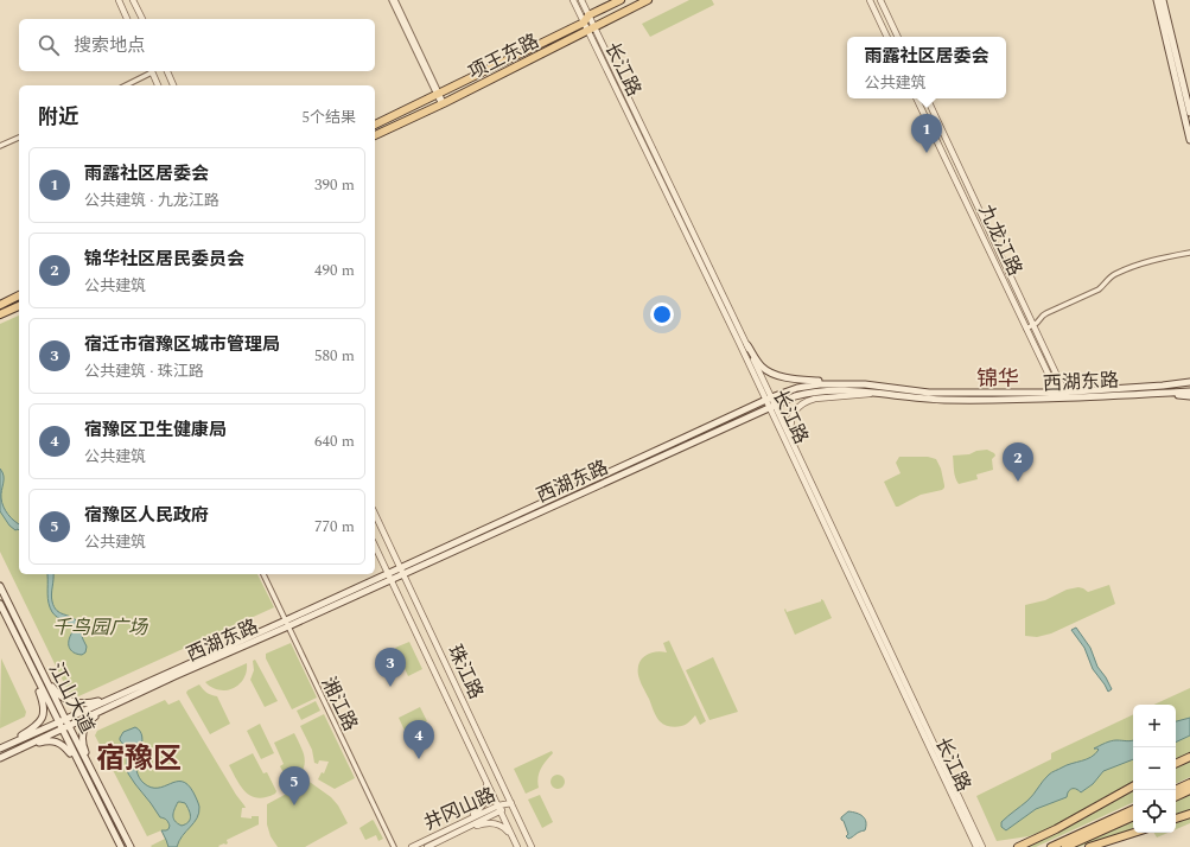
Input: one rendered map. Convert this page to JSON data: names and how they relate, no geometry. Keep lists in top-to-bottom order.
{
  "streets": {
    "main road": ["项王东路", "西湖东路", "江山大道"],
    "street": [
      "长江路",
      "九龙江路",
      "珠江路",
      "湘江路",
      "井冈山路"
    ]
  },
  "crossings": [
    ["项王东路", "长江路"],
    ["长江路", "西湖东路"],
    ["九龙江路", "西湖东路"],
    ["西湖东路", "珠江路"],
    ["西湖东路", "江山大道"],
    ["西湖东路", "湘江路"],
    ["珠江路", "井冈山路"]
  ],
  "districts": ["锦华", "宿豫区"],
  "parks": ["千鸟园广场"],
  "page": {
    "search": "搜索地点",
    "popup": ["雨露社区居委会", "公共建筑"],
    "heading": ["附近", "5个结果"],
    "pins": [
      "1",
      "2",
      "3",
      "4",
      "5"
    ],
    "list": [
      {
        "mark": "1",
        "name": "雨露社区居委会",
        "note": "公共建筑 · 九龙江路",
        "value": "390 m"
      },
      {
        "mark": "2",
        "name": "锦华社区居民委员会",
        "note": "公共建筑",
        "value": "490 m"
      },
      {
        "mark": "3",
        "name": "宿迁市宿豫区城市管理局",
        "note": "公共建筑 · 珠江路",
        "value": "580 m"
      },
      {
        "mark": "4",
        "name": "宿豫区卫生健康局",
        "note": "公共建筑",
        "value": "640 m"
      },
      {
        "mark": "5",
        "name": "宿豫区人民政府",
        "note": "公共建筑",
        "value": "770 m"
      }
    ],
    "map_buttons": ["+", "−"]
  }
}
